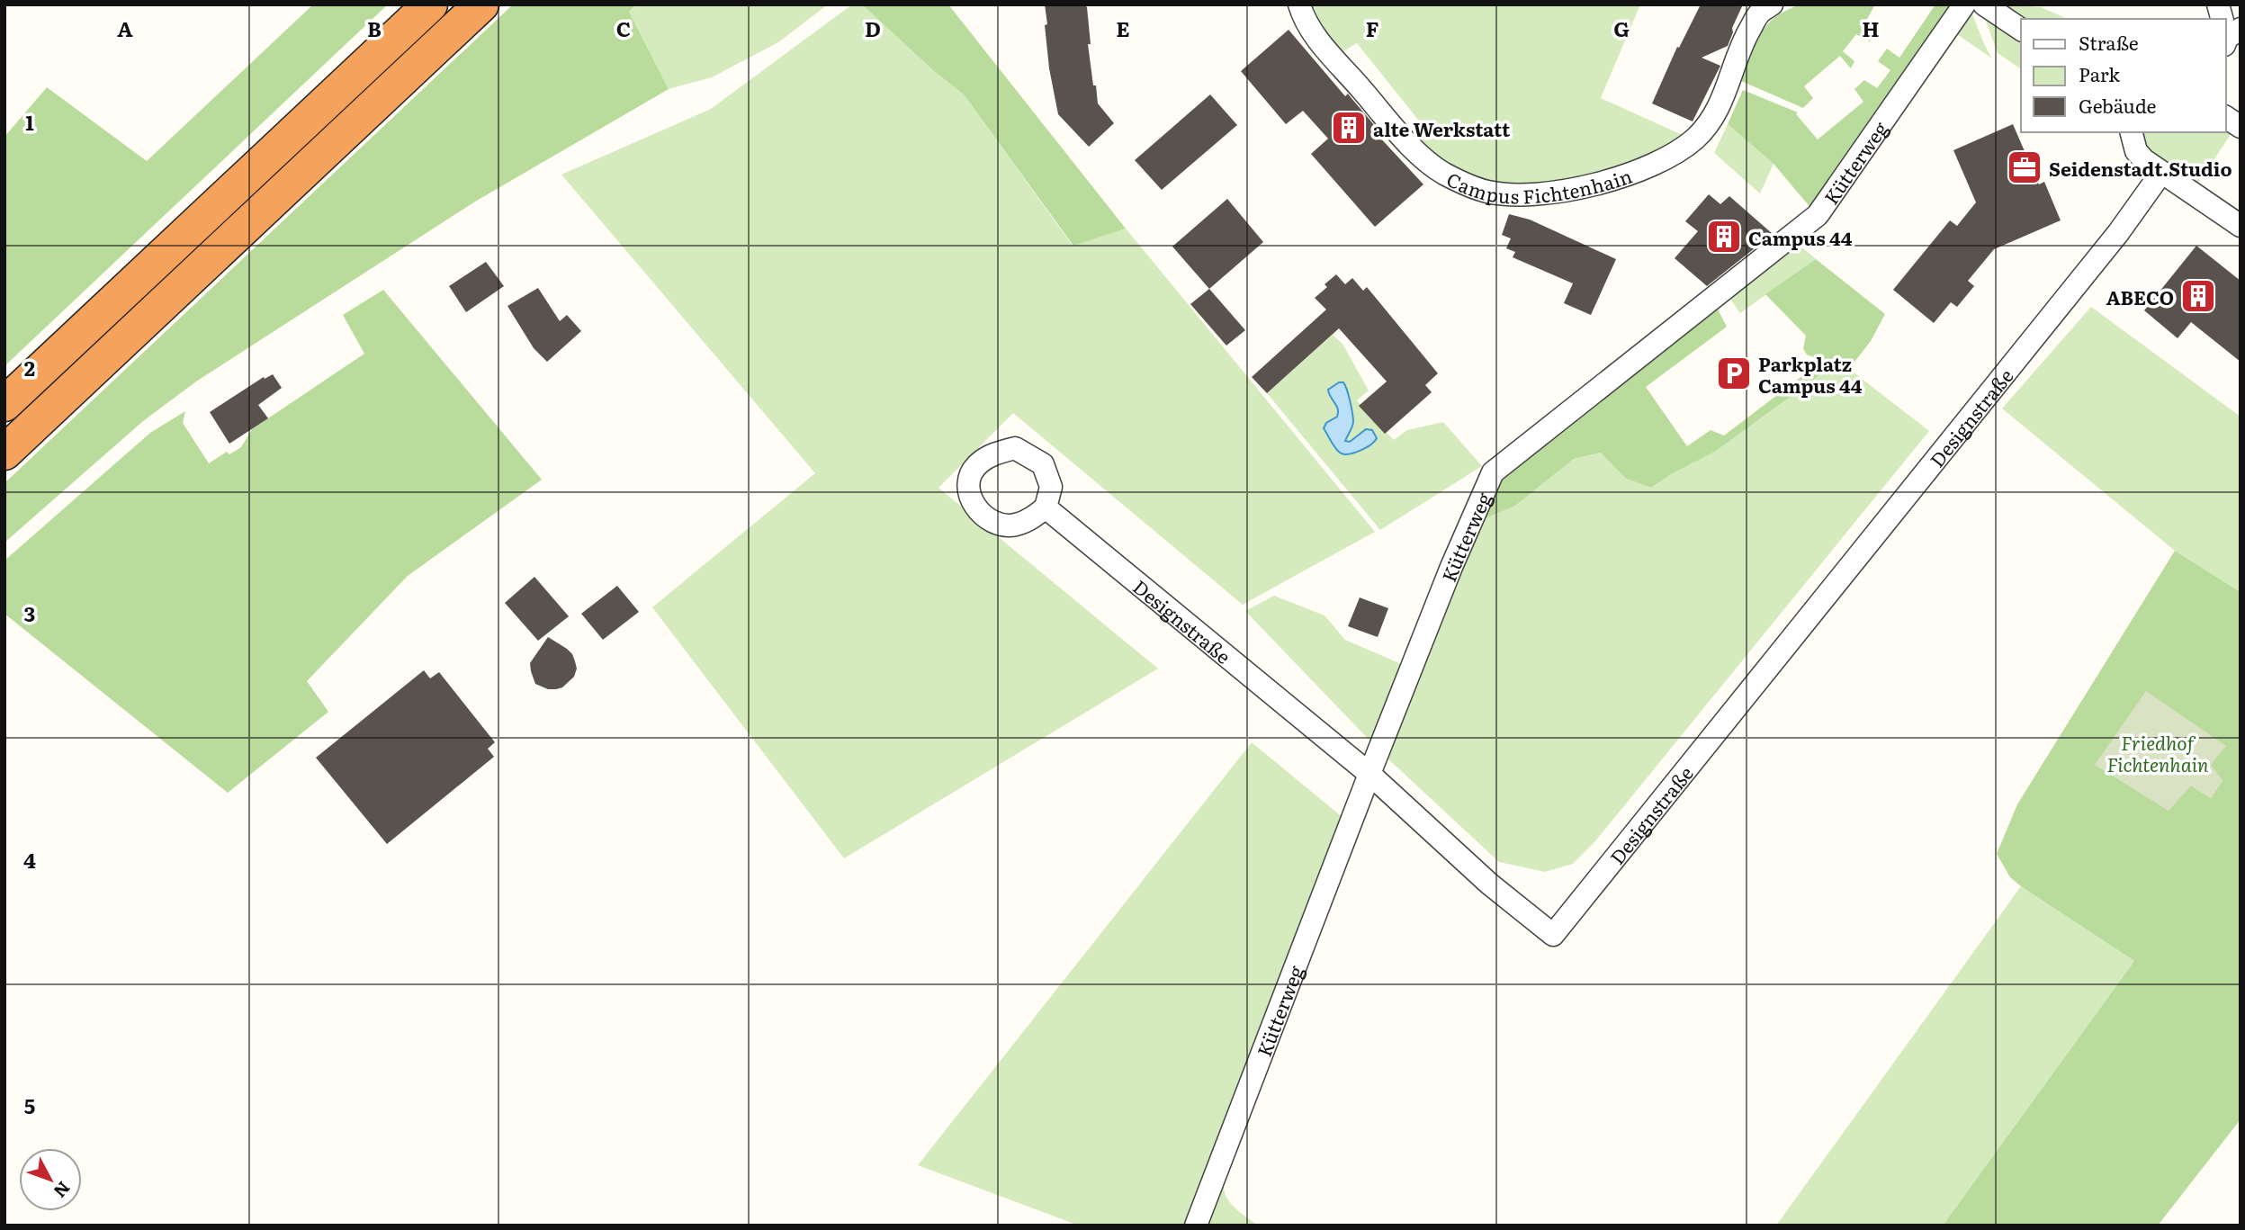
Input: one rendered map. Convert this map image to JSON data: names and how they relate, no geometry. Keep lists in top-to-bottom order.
{
  "streets": {
    "street": ["Kütterweg", "Campus Fichtenhain", "Designstraße"]
  },
  "crossings": [
    ["Kütterweg", "Designstraße"]
  ],
  "parks": ["Friedhof Fichtenhain"],
  "places": {
    "building": ["alte Werkstatt", "Campus 44", "ABECO"],
    "office": ["Seidenstadt.Studio"],
    "parking": ["Parkplatz Campus 44"]
  },
  "legend": ["Straße", "Park", "Gebäude"],
  "north": "bottom right",
  "grid": {
    "columns": [
      "A",
      "B",
      "C",
      "D",
      "E",
      "F",
      "G",
      "H"
    ],
    "rows": [
      "1",
      "2",
      "3",
      "4",
      "5"
    ]
  }
}
